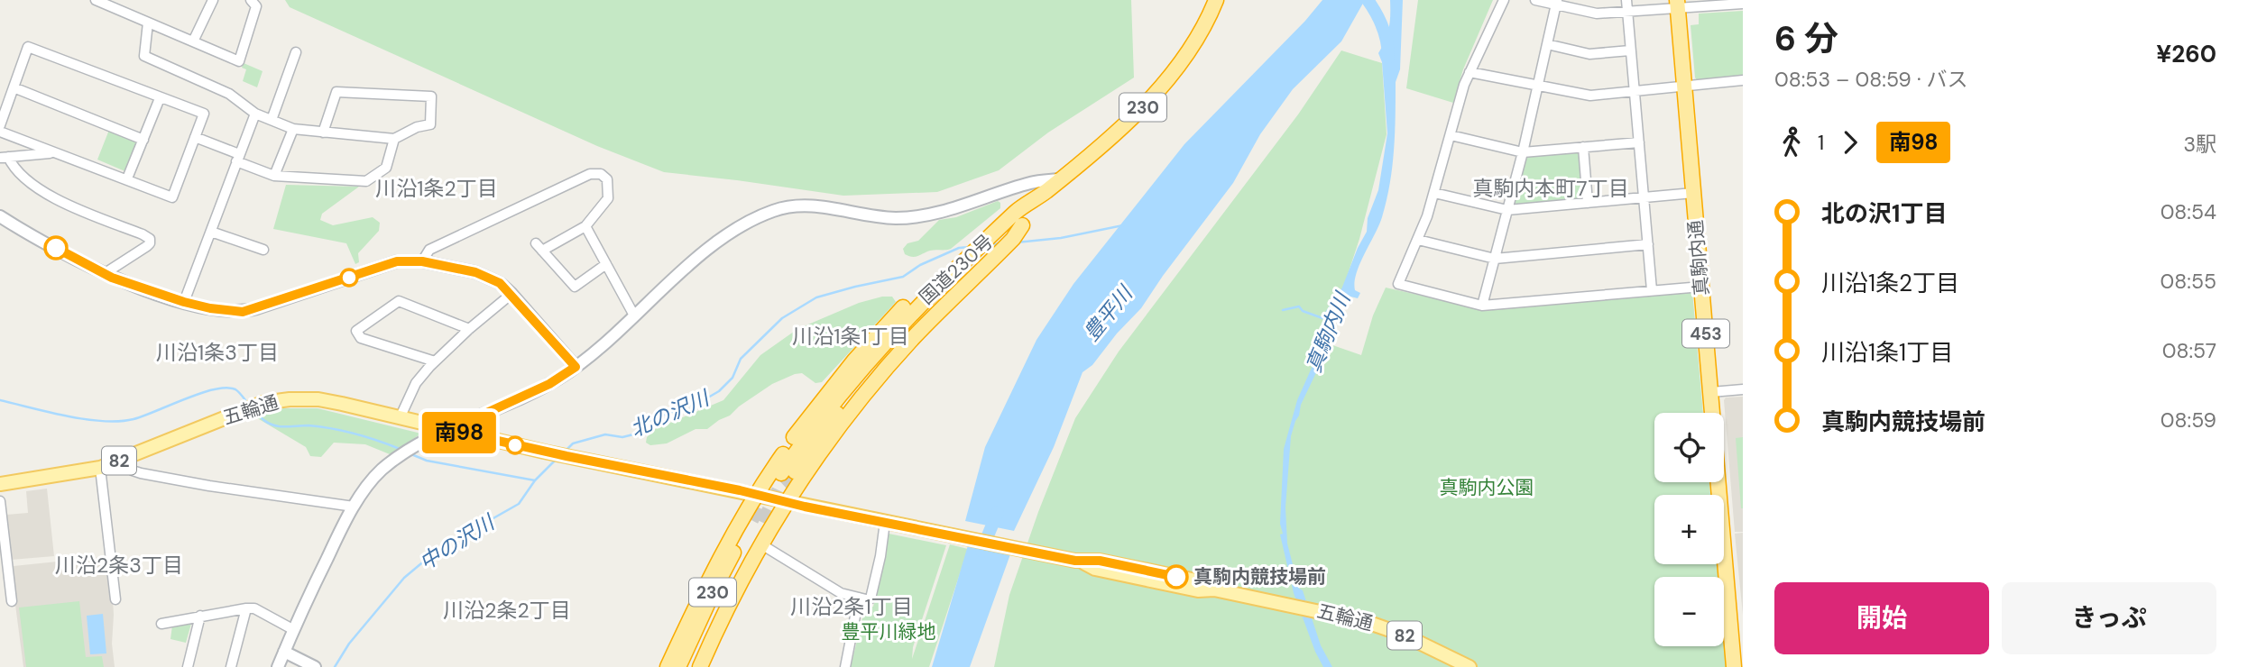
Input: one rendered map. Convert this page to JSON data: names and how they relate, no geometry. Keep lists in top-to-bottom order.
{
  "streets": {
    "highway": [
      "230",
      "真駒内通",
      "国道230号",
      "453"
    ],
    "main road": ["五輪通", "82"]
  },
  "crossings": [
    ["230", "国道230号"],
    ["230", "五輪通"],
    ["230", "82"],
    ["五輪通", "82"]
  ],
  "districts": [
    "川沿1条2丁目",
    "真駒内本町7丁目",
    "川沿1条1丁目",
    "川沿1条3丁目",
    "川沿2条3丁目",
    "川沿2条1丁目",
    "川沿2条2丁目"
  ],
  "water": [
    "豊平川",
    "真駒内川",
    "北の沢川",
    "中の沢川"
  ],
  "parks": ["真駒内公園", "豊平川緑地"],
  "places": ["真駒内競技場前"],
  "lines": ["bus line 南98"],
  "page": {
    "on_map": "南98",
    "heading": ["6 分", "08:53 – 08:59 · バス", "¥260"],
    "legs": ["1", "南98", "3駅"],
    "list": [
      {
        "name": "北の沢1丁目",
        "value": "08:54"
      },
      {
        "name": "川沿1条2丁目",
        "value": "08:55"
      },
      {
        "name": "川沿1条1丁目",
        "value": "08:57"
      },
      {
        "name": "真駒内競技場前",
        "value": "08:59"
      }
    ],
    "map_buttons": ["+", "−"],
    "buttons": ["開始", "きっぷ"]
  }
}
